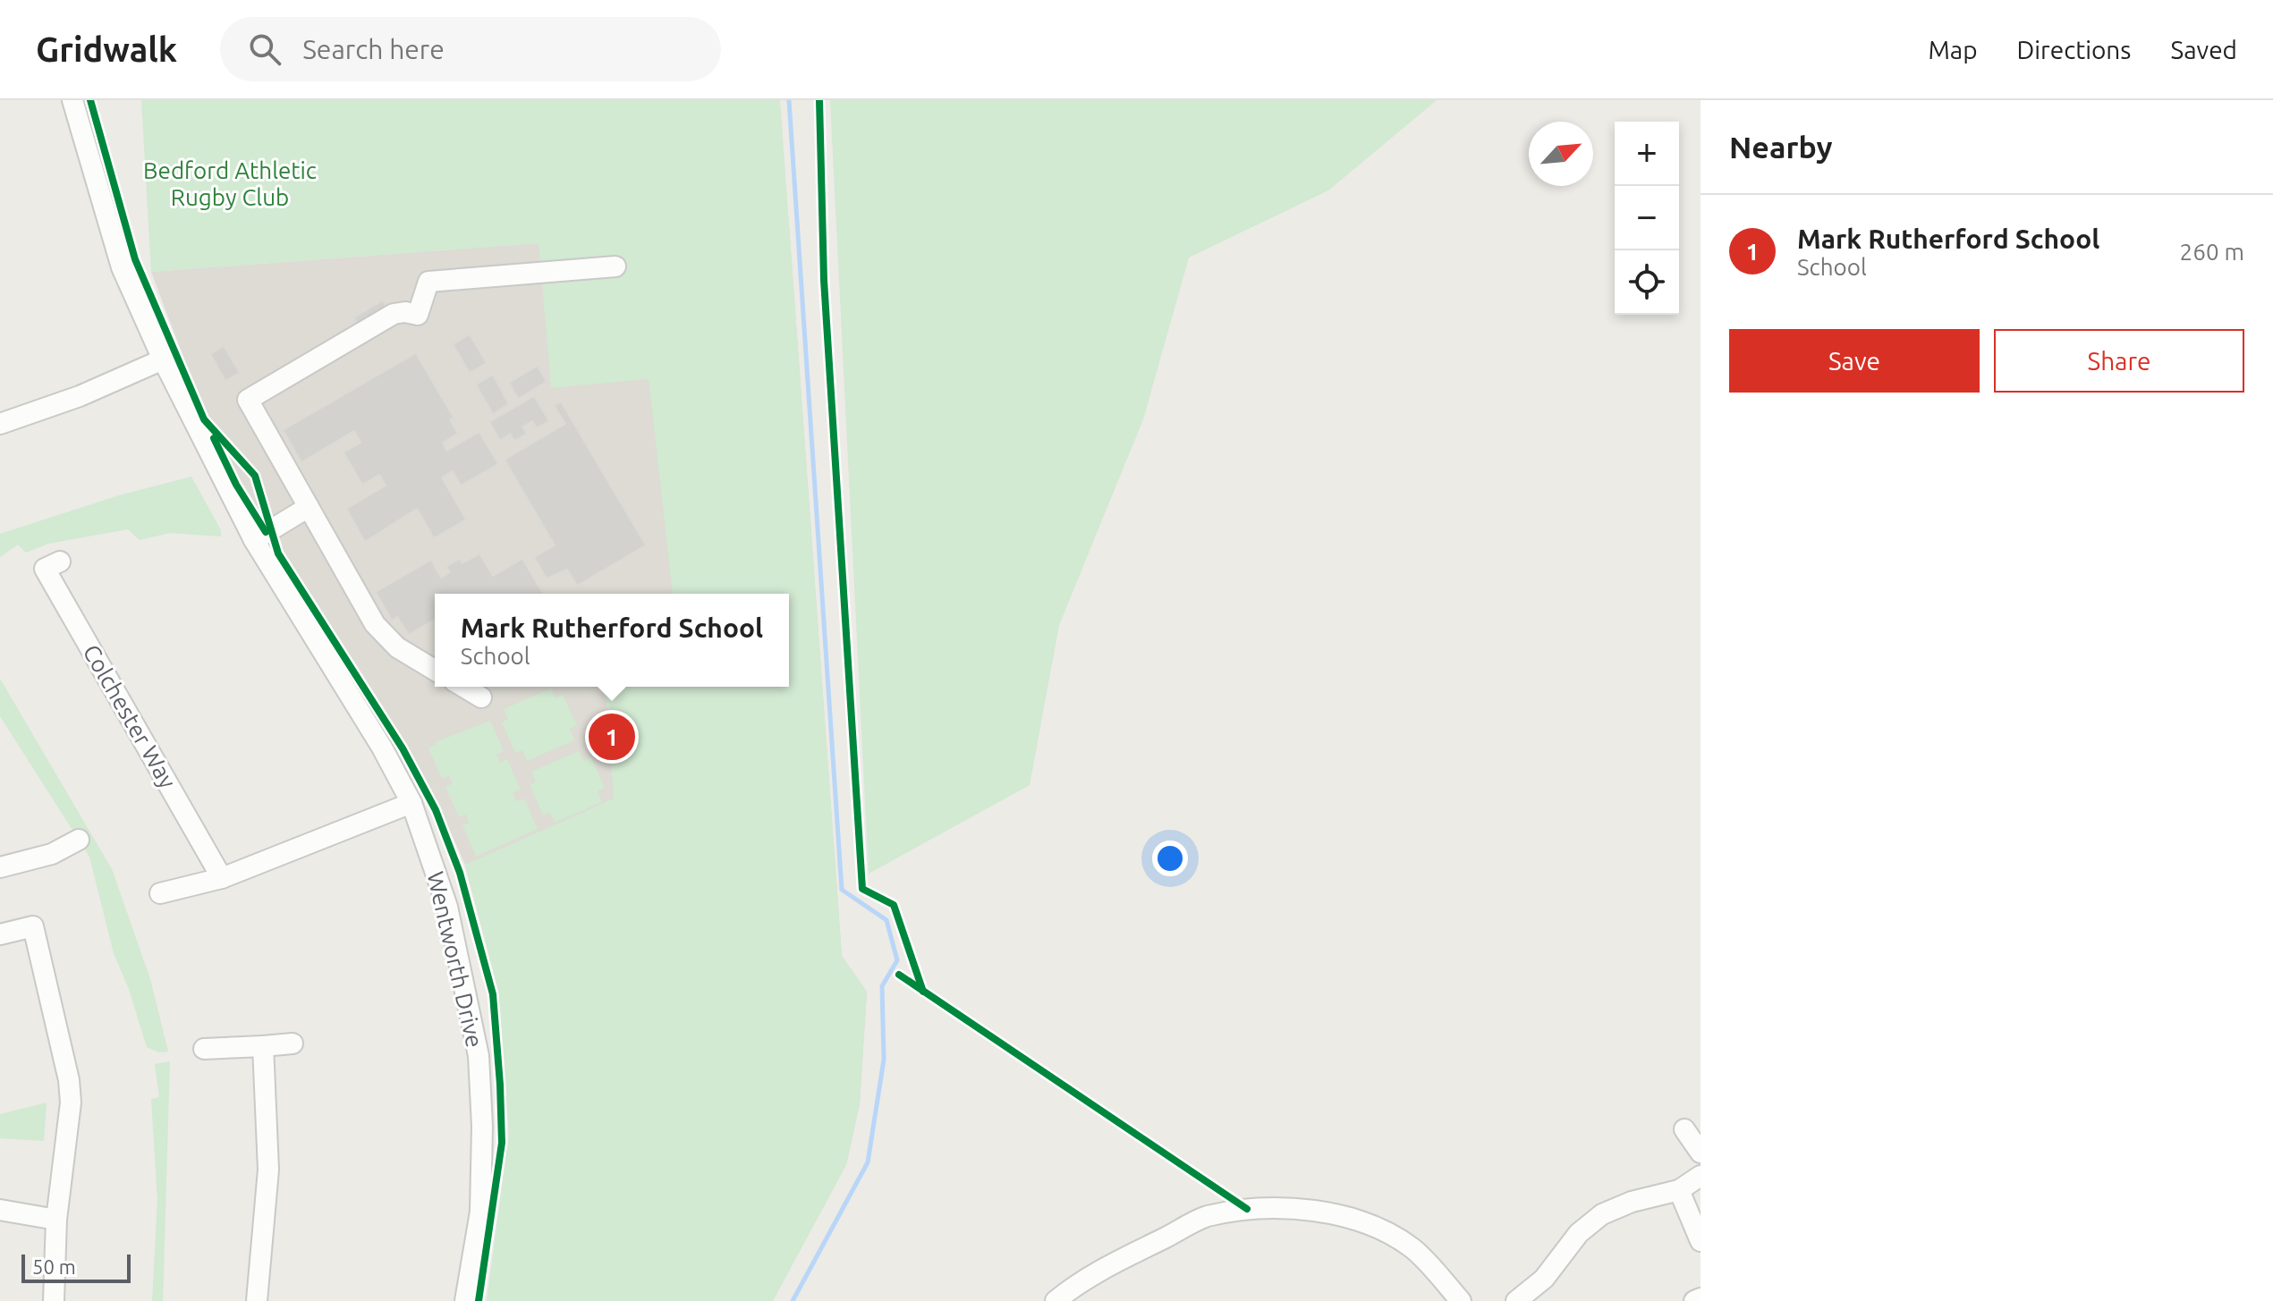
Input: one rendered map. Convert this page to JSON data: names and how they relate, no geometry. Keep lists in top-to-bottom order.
{
  "streets": {
    "street": ["Colchester Way", "Wentworth Drive"]
  },
  "parks": ["Bedford Athletic Rugby Club"],
  "scale_bar": "50 m",
  "north": "top right",
  "page": {
    "header": "Gridwalk",
    "search": "Search here",
    "nav": ["Map", "Directions", "Saved"],
    "heading": "Nearby",
    "map_buttons": ["+", "−"],
    "list": [
      {
        "mark": "1",
        "name": "Mark Rutherford School",
        "note": "School",
        "value": "260 m"
      }
    ],
    "buttons": ["Save", "Share"],
    "popup": ["Mark Rutherford School", "School"],
    "pins": "1",
    "scale": "50 m"
  }
}
